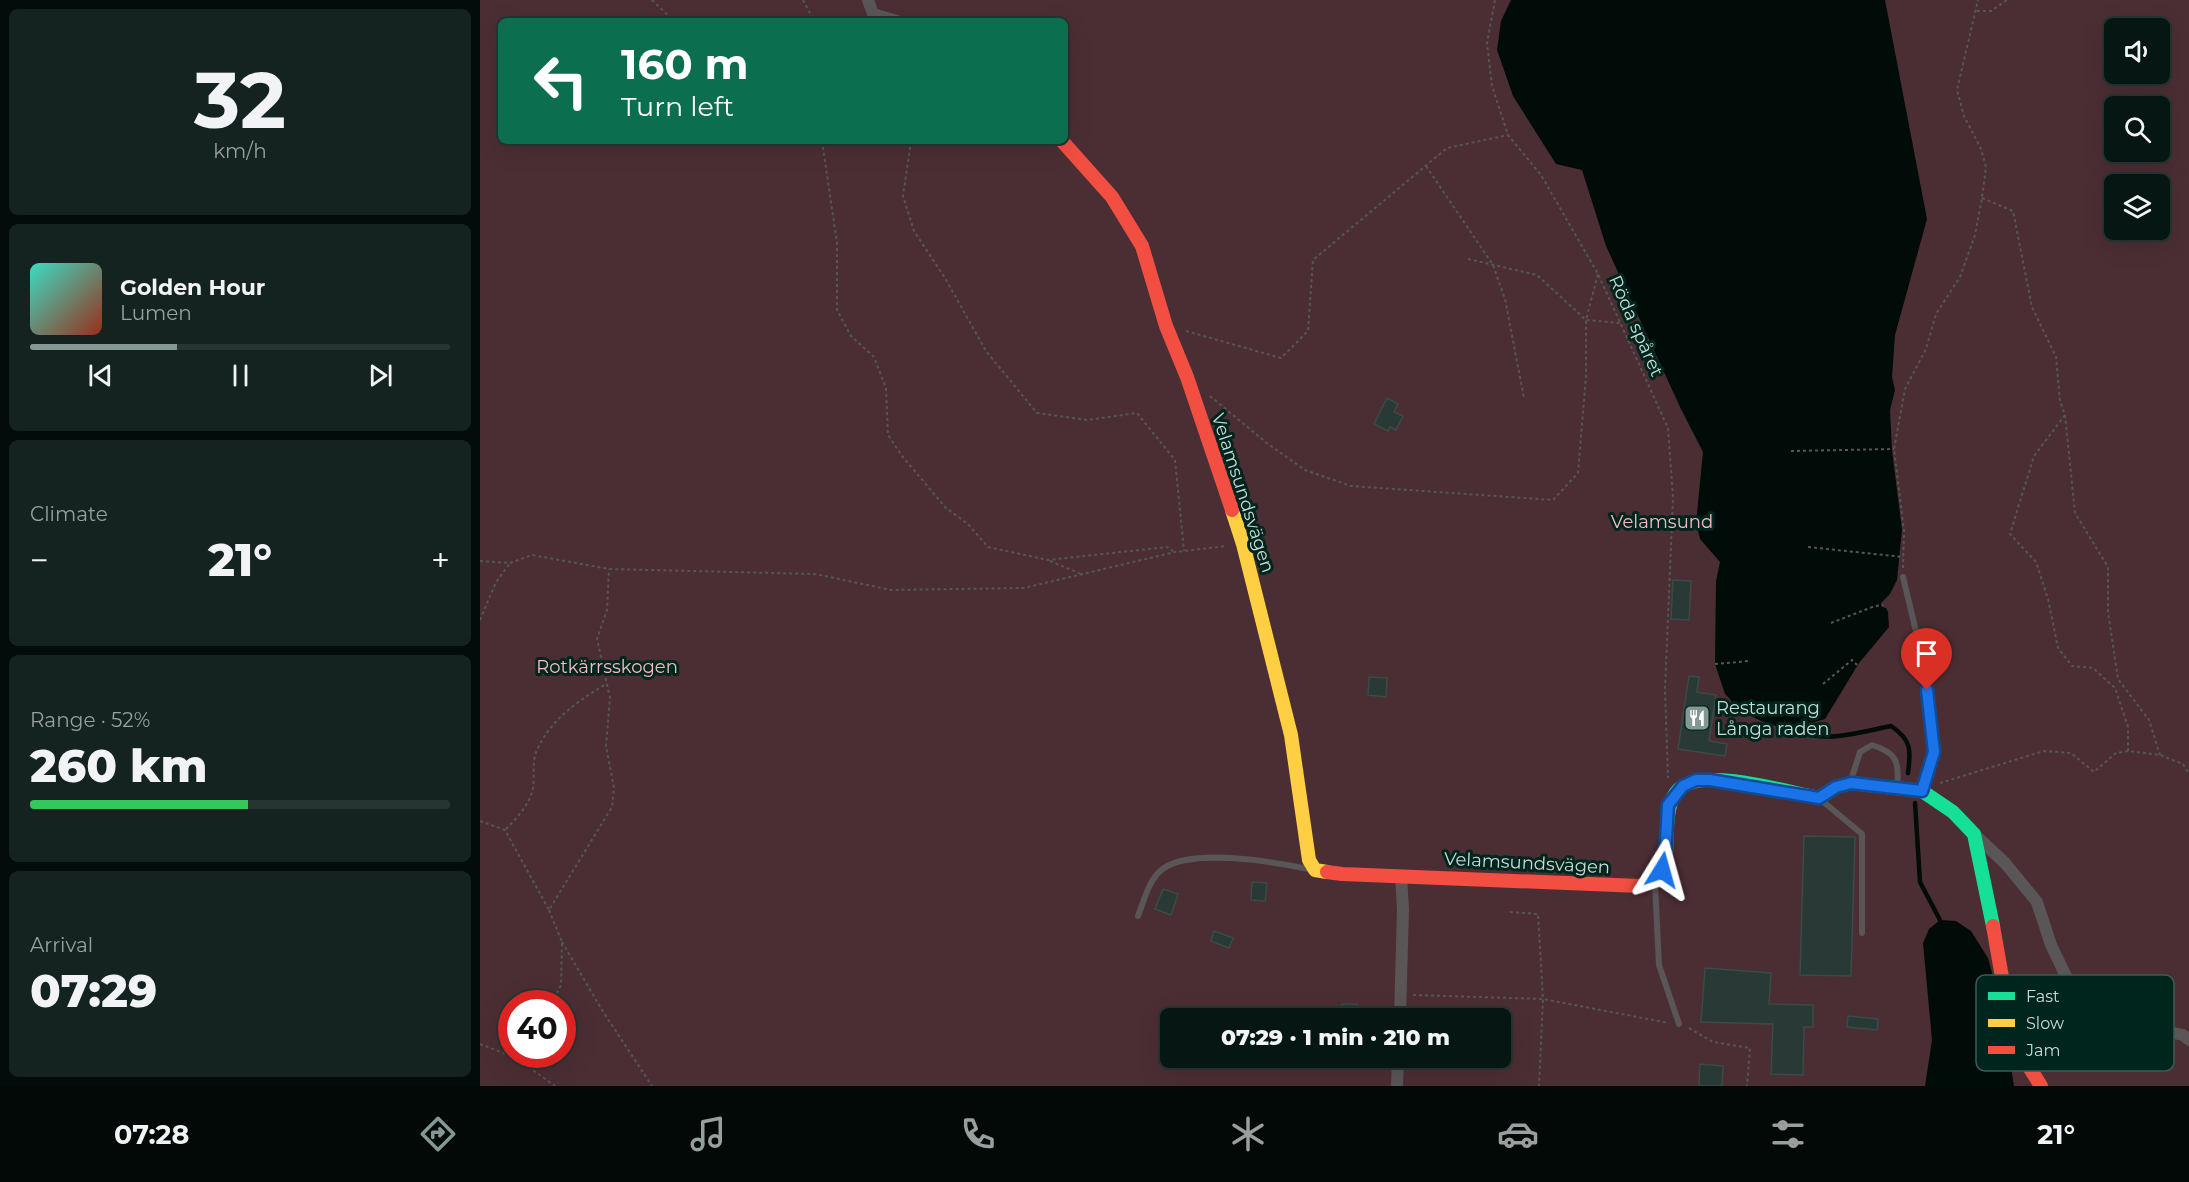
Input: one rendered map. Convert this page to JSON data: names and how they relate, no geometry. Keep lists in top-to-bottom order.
{
  "streets": {
    "street": ["Velamsundsvägen"],
    "path": ["Röda spåret"]
  },
  "parks": ["Velamsund", "Rotkärrsskogen"],
  "places": {
    "restaurant": ["Restaurang Långa raden"]
  },
  "legend": ["Fast", "Slow", "Jam"],
  "page": {
    "tile": [
      ["32", "km/h"],
      "Climate",
      ["Range · 52%", "260 km"],
      ["Arrival", "07:29"]
    ],
    "turn": ["160 m", "Turn left"],
    "song": ["Golden Hour", "Lumen"],
    "heat": ["−", "21°", "+"],
    "limit": "40",
    "trip": "07:29 · 1 min · 210 m",
    "tabs": ["07:28", "21°"]
  }
}
